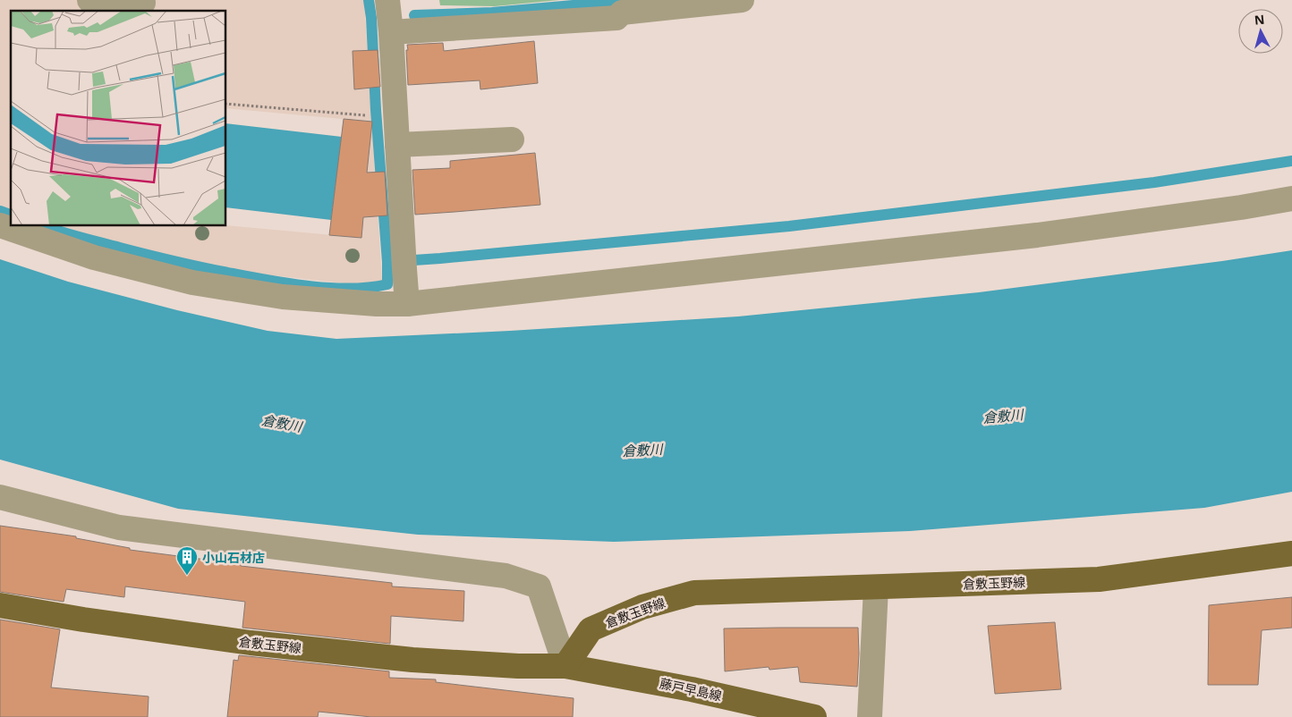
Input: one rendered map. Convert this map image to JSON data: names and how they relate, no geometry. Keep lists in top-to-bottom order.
{
  "streets": {
    "main road": ["倉敷玉野線", "藤戸早島線"]
  },
  "crossings": [
    ["倉敷玉野線", "藤戸早島線"]
  ],
  "water": ["倉敷川"],
  "places": {
    "building": ["小山石材店"]
  },
  "north": "top"
}
